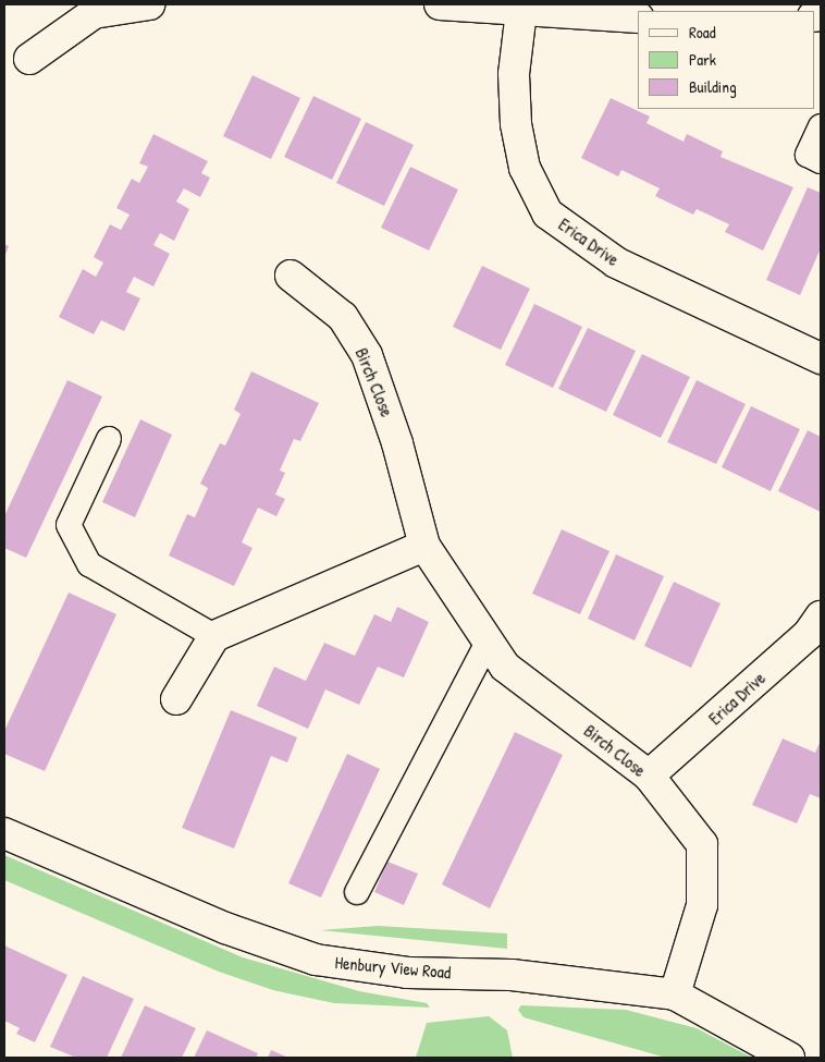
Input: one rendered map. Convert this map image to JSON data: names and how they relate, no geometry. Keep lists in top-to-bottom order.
{
  "streets": {
    "street": ["Erica Drive", "Birch Close", "Henbury View Road"]
  },
  "crossings": [
    ["Erica Drive", "Birch Close"],
    ["Birch Close", "Henbury View Road"]
  ],
  "legend": ["Road", "Park", "Building"]
}
